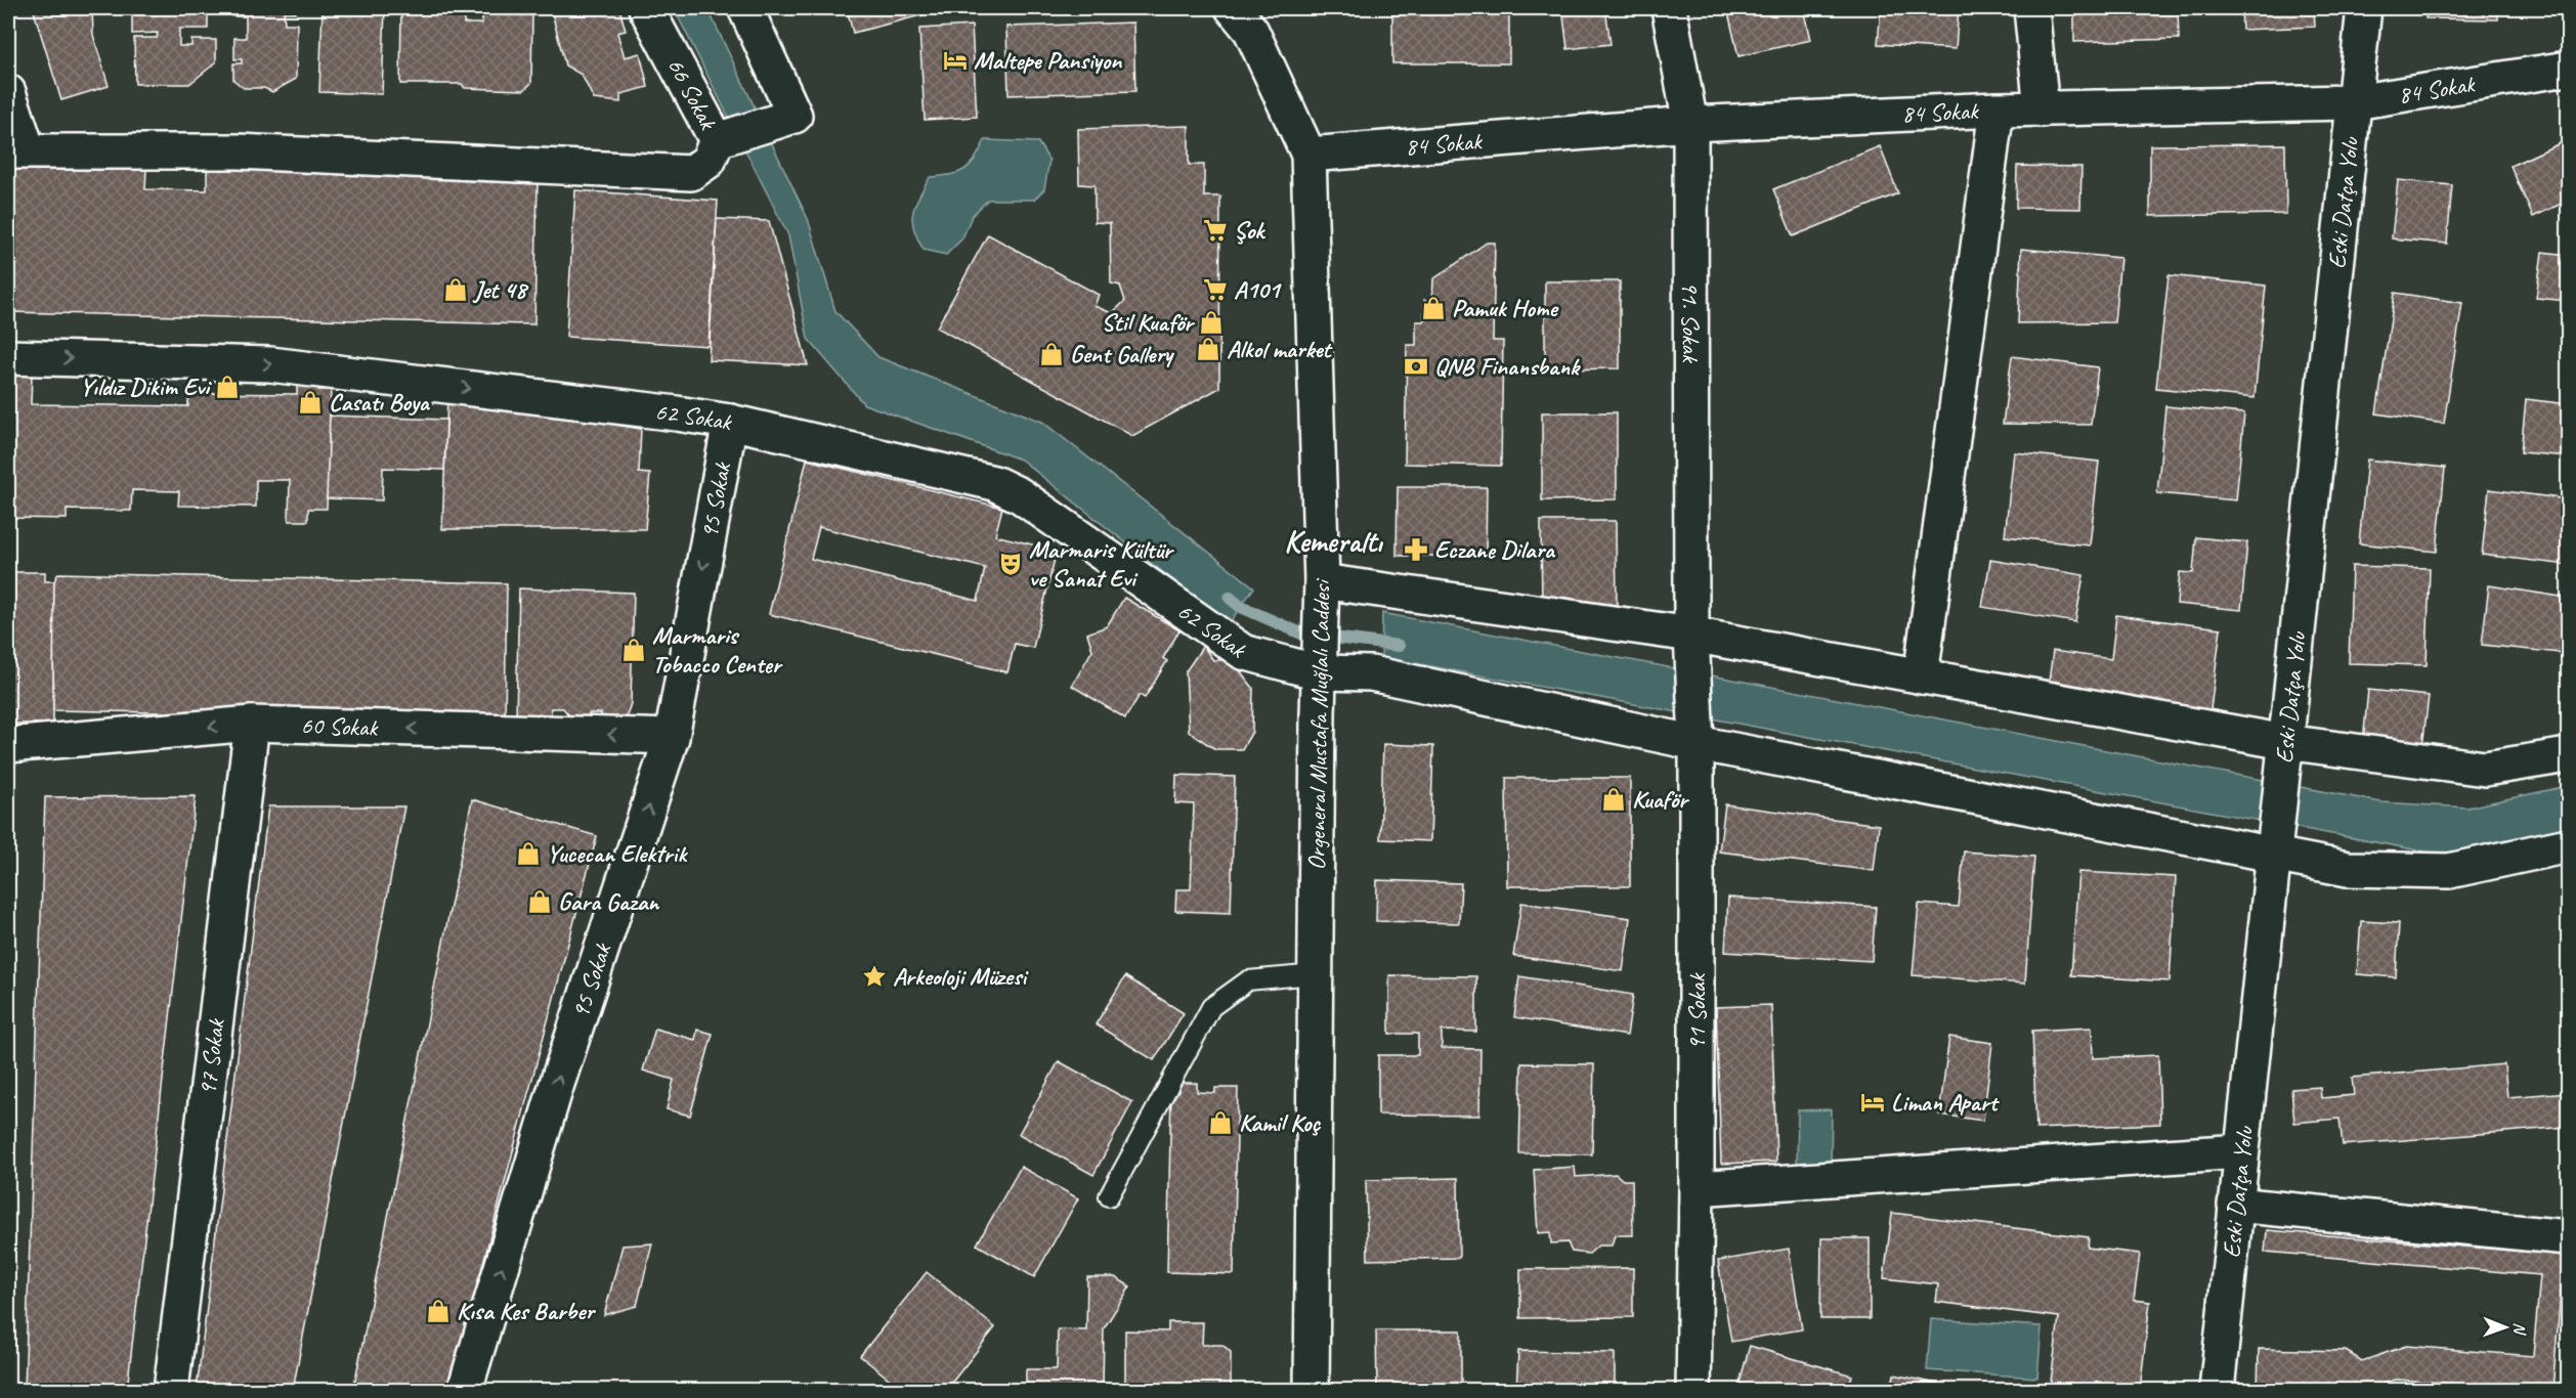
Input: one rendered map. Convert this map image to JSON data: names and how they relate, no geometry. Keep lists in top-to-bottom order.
{
  "streets": {
    "street": [
      "84 Sokak",
      "66 Sokak",
      "Eski Datça Yolu",
      "91. Sokak",
      "62 Sokak",
      "95 Sokak",
      "Orgeneral Mustafa Muğlalı Caddesi",
      "60 Sokak",
      "91 Sokak",
      "97 Sokak"
    ]
  },
  "crossings": [
    ["84 Sokak", "Eski Datça Yolu"],
    ["84 Sokak", "91. Sokak"],
    ["84 Sokak", "Orgeneral Mustafa Muğlalı Caddesi"],
    ["Eski Datça Yolu", "62 Sokak"],
    ["91. Sokak", "91 Sokak"],
    ["62 Sokak", "95 Sokak"],
    ["62 Sokak", "Orgeneral Mustafa Muğlalı Caddesi"],
    ["62 Sokak", "91 Sokak"],
    ["95 Sokak", "60 Sokak"],
    ["60 Sokak", "97 Sokak"]
  ],
  "one_way": ["60 Sokak"],
  "districts": ["Kemeraltı"],
  "places": {
    "hotel": ["Maltepe Pansiyon", "Liman Apart"],
    "supermarket": ["Şok", "A101"],
    "shop": [
      "Jet 48",
      "Pamuk Home",
      "Stil Kuaför",
      "Alkol market",
      "Gent Gallery",
      "Yıldız Dikim Evi",
      "Casatı Boya",
      "Marmaris Tobacco Center",
      "Kuaför",
      "Yucecan Elektrik",
      "Gara Gazan",
      "Kamil Koç",
      "Kısa Kes Barber"
    ],
    "bank": ["QNB Finansbank"],
    "pharmacy": ["Eczane Dilara"],
    "theatre": ["Marmaris Kültür ve Sanat Evi"],
    "place": ["Arkeoloji Müzesi"]
  },
  "north": "right"
}
